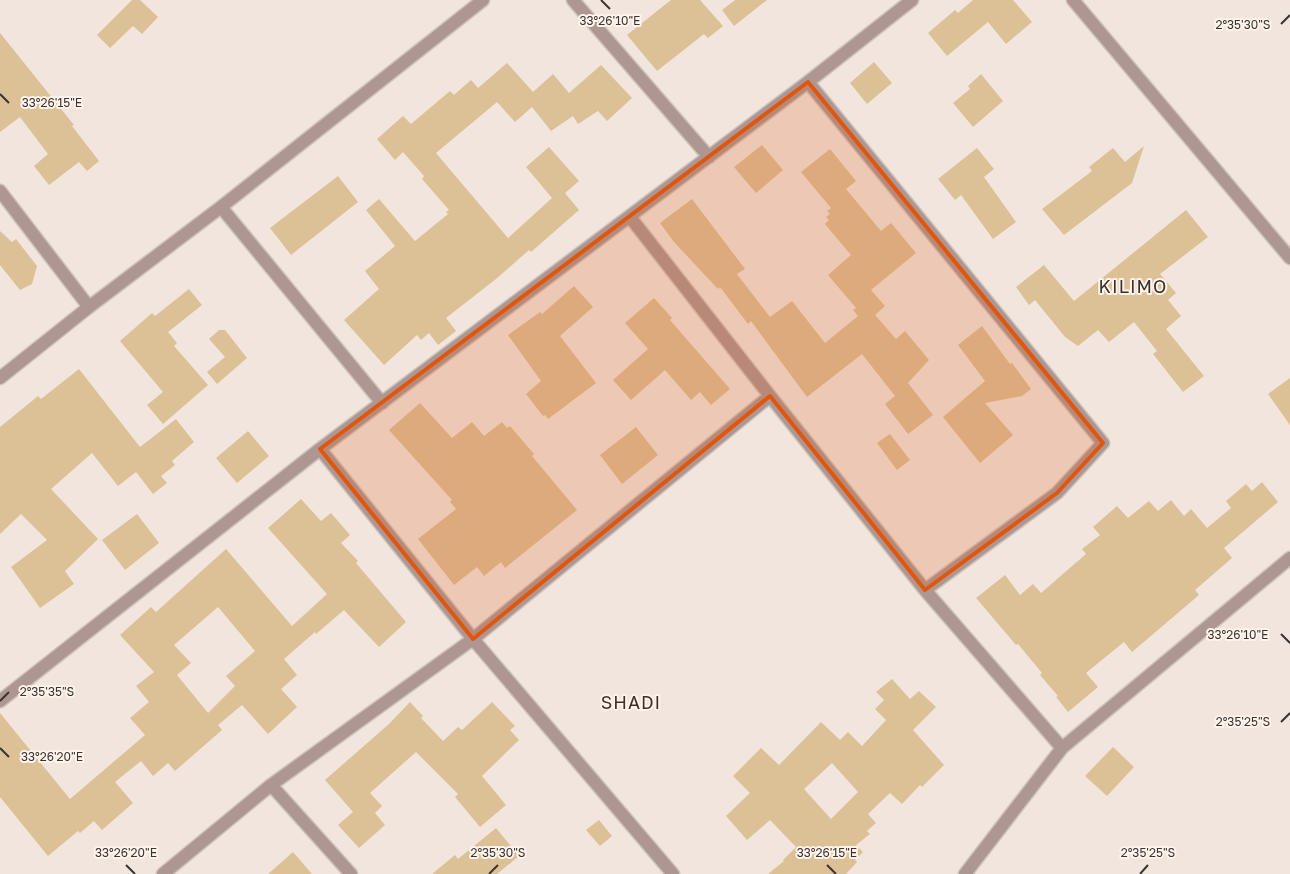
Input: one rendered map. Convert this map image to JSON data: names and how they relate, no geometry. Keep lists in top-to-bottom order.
{
  "districts": ["KILIMO", "SHADI"],
  "coordinates": [
    "33°26'10\"E",
    "2°35'30\"S",
    "33°26'15\"E",
    "2°35'35\"S",
    "2°35'25\"S",
    "33°26'20\"E"
  ]
}
